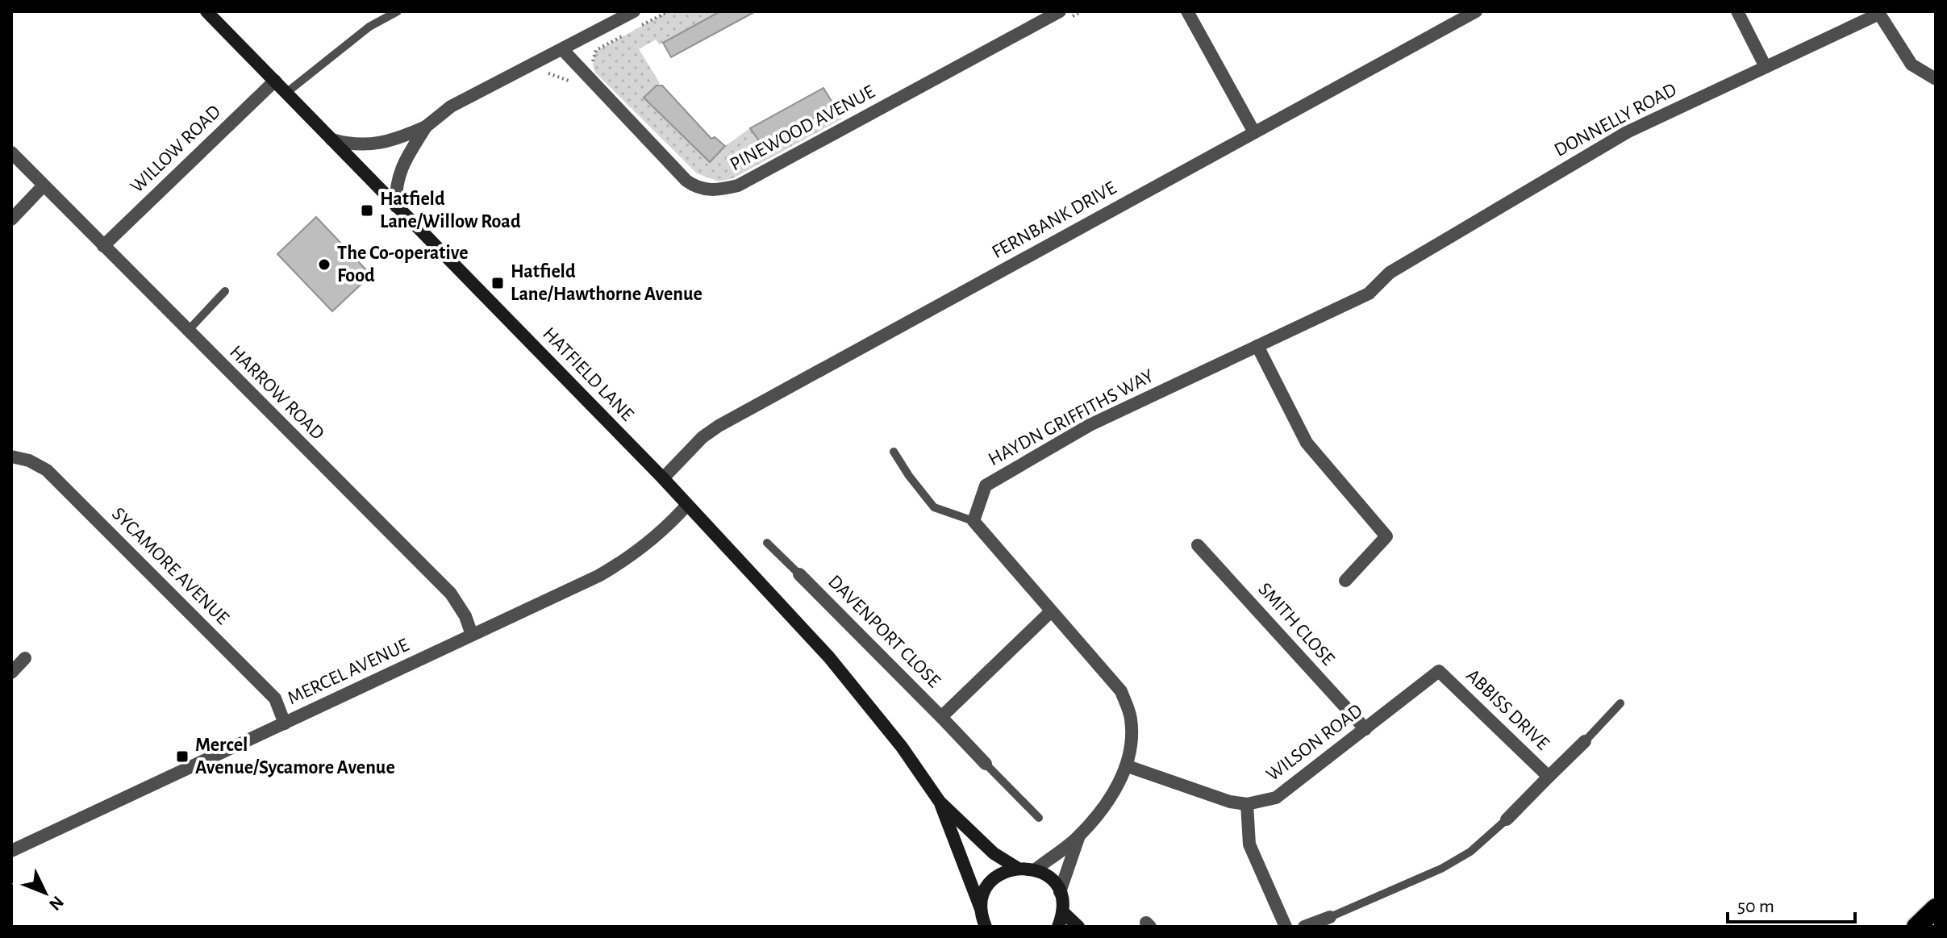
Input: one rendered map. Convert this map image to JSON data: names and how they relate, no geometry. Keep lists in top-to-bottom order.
{
  "streets": {
    "street": [
      "DONNELLY ROAD",
      "PINEWOOD AVENUE",
      "WILLOW ROAD",
      "FERNBANK DRIVE",
      "HATFIELD LANE",
      "HARROW ROAD",
      "HAYDN GRIFFITHS WAY",
      "SYCAMORE AVENUE",
      "SMITH CLOSE",
      "DAVENPORT CLOSE",
      "MERCEL AVENUE",
      "ABBISS DRIVE",
      "WILSON ROAD"
    ]
  },
  "crossings": [
    ["DONNELLY ROAD", "HAYDN GRIFFITHS WAY"],
    ["WILLOW ROAD", "HATFIELD LANE"],
    ["WILLOW ROAD", "HARROW ROAD"],
    ["FERNBANK DRIVE", "HATFIELD LANE"],
    ["HATFIELD LANE", "MERCEL AVENUE"],
    ["HARROW ROAD", "MERCEL AVENUE"],
    ["SYCAMORE AVENUE", "MERCEL AVENUE"],
    ["SMITH CLOSE", "WILSON ROAD"],
    ["ABBISS DRIVE", "WILSON ROAD"]
  ],
  "places": {
    "transit": ["Hatfield Lane/Willow Road", "Hatfield Lane/Hawthorne Avenue", "Mercel Avenue/Sycamore Avenue"],
    "other": ["The Co-operative Food"]
  },
  "scale_bar": "50 m",
  "north": "bottom right"
}
